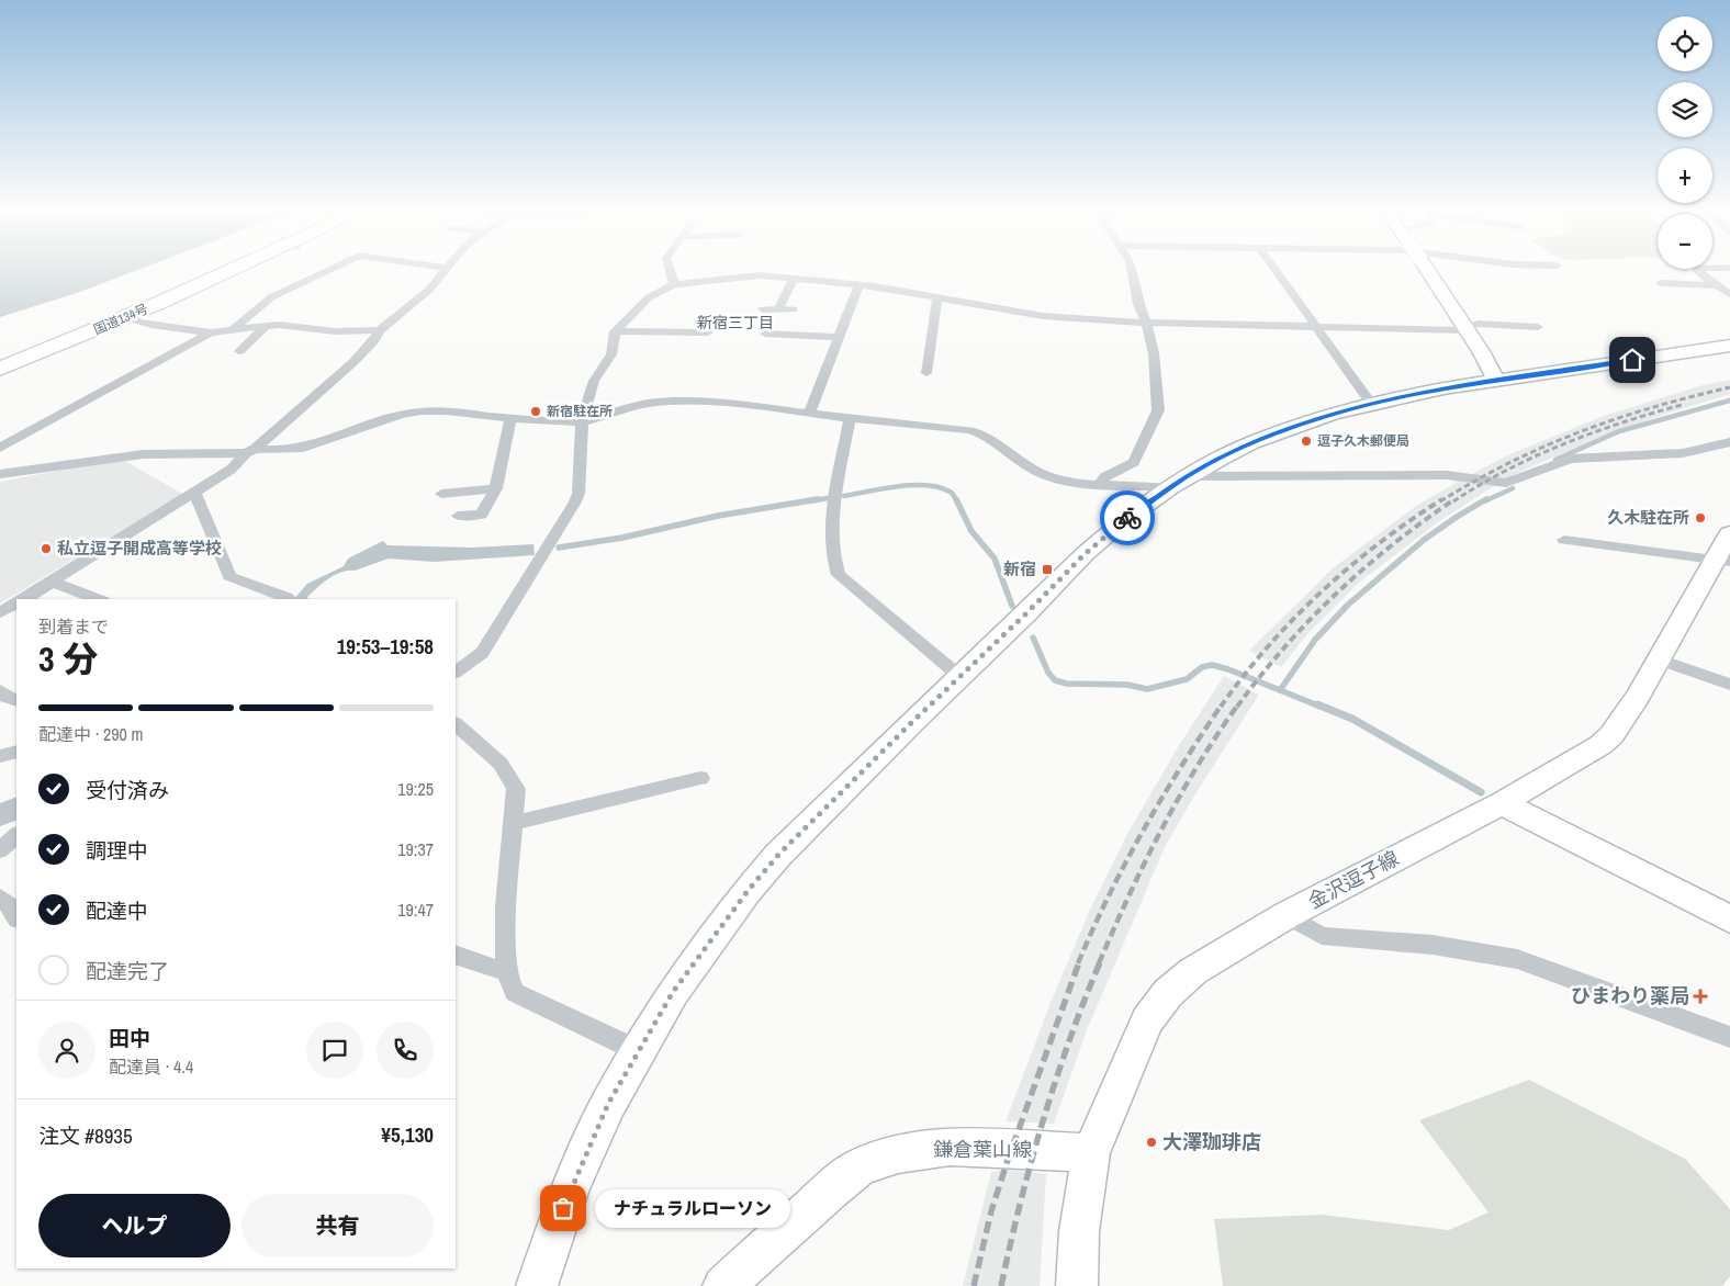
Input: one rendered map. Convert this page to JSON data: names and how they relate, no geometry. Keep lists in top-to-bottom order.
{
  "streets": {
    "highway": ["国道134号"],
    "main road": ["金沢逗子線", "鎌倉葉山線"]
  },
  "crossings": [
    ["金沢逗子線", "鎌倉葉山線"]
  ],
  "districts": ["新宿三丁目"],
  "places": {
    "other": [
      "新宿駐在所",
      "逗子久木郵便局",
      "久木駐在所",
      "私立逗子開成高等学校",
      "大澤珈琲店",
      "ナチュラルローソン"
    ],
    "transit": ["新宿"],
    "health": ["ひまわり薬局"]
  },
  "page": {
    "map_buttons": ["+", "−"],
    "heading": ["3 分", "到着まで", "19:53–19:58"],
    "panel": [
      "田中",
      "配達員 · 4.4",
      "注文 #8935",
      "¥5,130"
    ],
    "bar": "配達中 · 290 m",
    "list": [
      ["受付済み", "19:25"],
      ["調理中", "19:37"],
      ["配達中", "19:47"],
      "配達完了"
    ],
    "buttons": ["ヘルプ", "共有"],
    "bubble": "ナチュラルローソン"
  }
}
